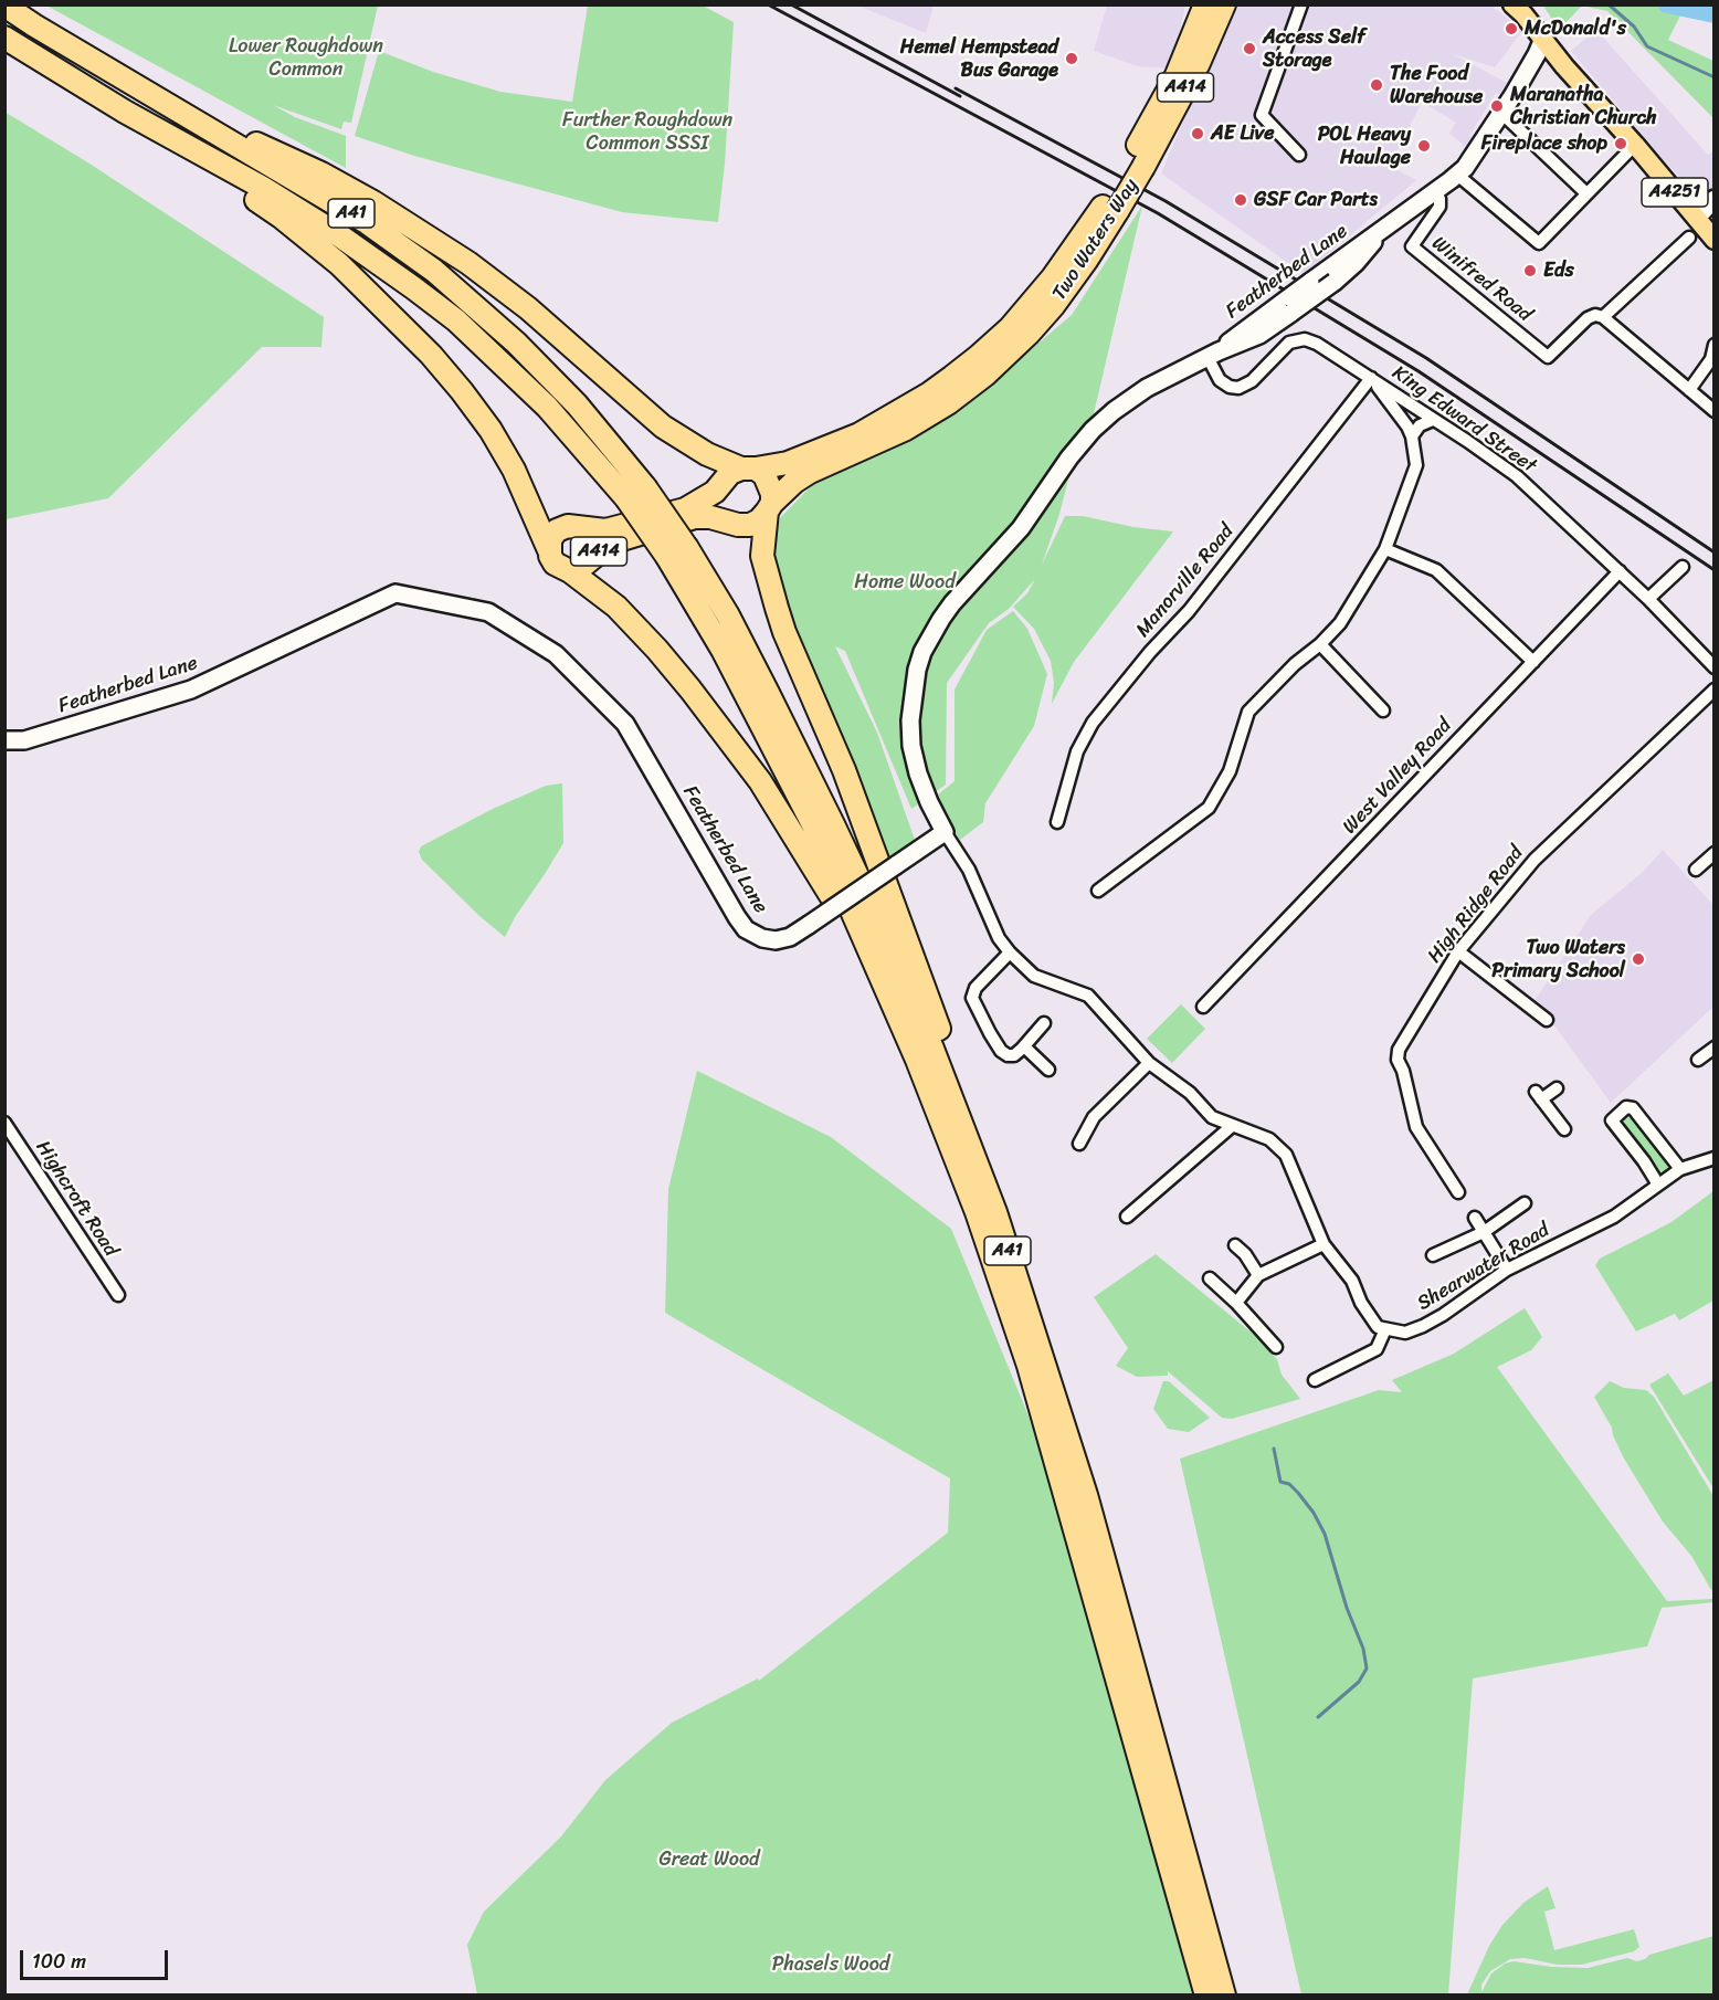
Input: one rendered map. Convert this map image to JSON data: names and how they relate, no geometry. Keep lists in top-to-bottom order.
{
  "streets": {
    "highway": ["A414", "A41", "Two Waters Way"],
    "main road": ["A4251"],
    "street": [
      "Featherbed Lane",
      "Winifred Road",
      "King Edward Street",
      "Manorville Road",
      "West Valley Road",
      "High Ridge Road",
      "Highcroft Road",
      "Shearwater Road"
    ]
  },
  "crossings": [
    ["A414", "A41"],
    ["A414", "Two Waters Way"],
    ["A4251", "Featherbed Lane"],
    ["Featherbed Lane", "Winifred Road"],
    ["Featherbed Lane", "King Edward Street"],
    ["King Edward Street", "Manorville Road"],
    ["King Edward Street", "West Valley Road"]
  ],
  "parks": [
    "Lower Roughdown Common",
    "Further Roughdown Common SSSI",
    "Home Wood",
    "Great Wood",
    "Phasels Wood"
  ],
  "places": [
    "McDonald's",
    "Access Self Storage",
    "Hemel Hempstead Bus Garage",
    "The Food Warehouse",
    "Maranatha Christian Church",
    "AE Live",
    "Fireplace shop",
    "POL Heavy Haulage",
    "GSF Car Parts",
    "Eds",
    "Two Waters Primary School"
  ],
  "scale_bar": "100 m"
}
